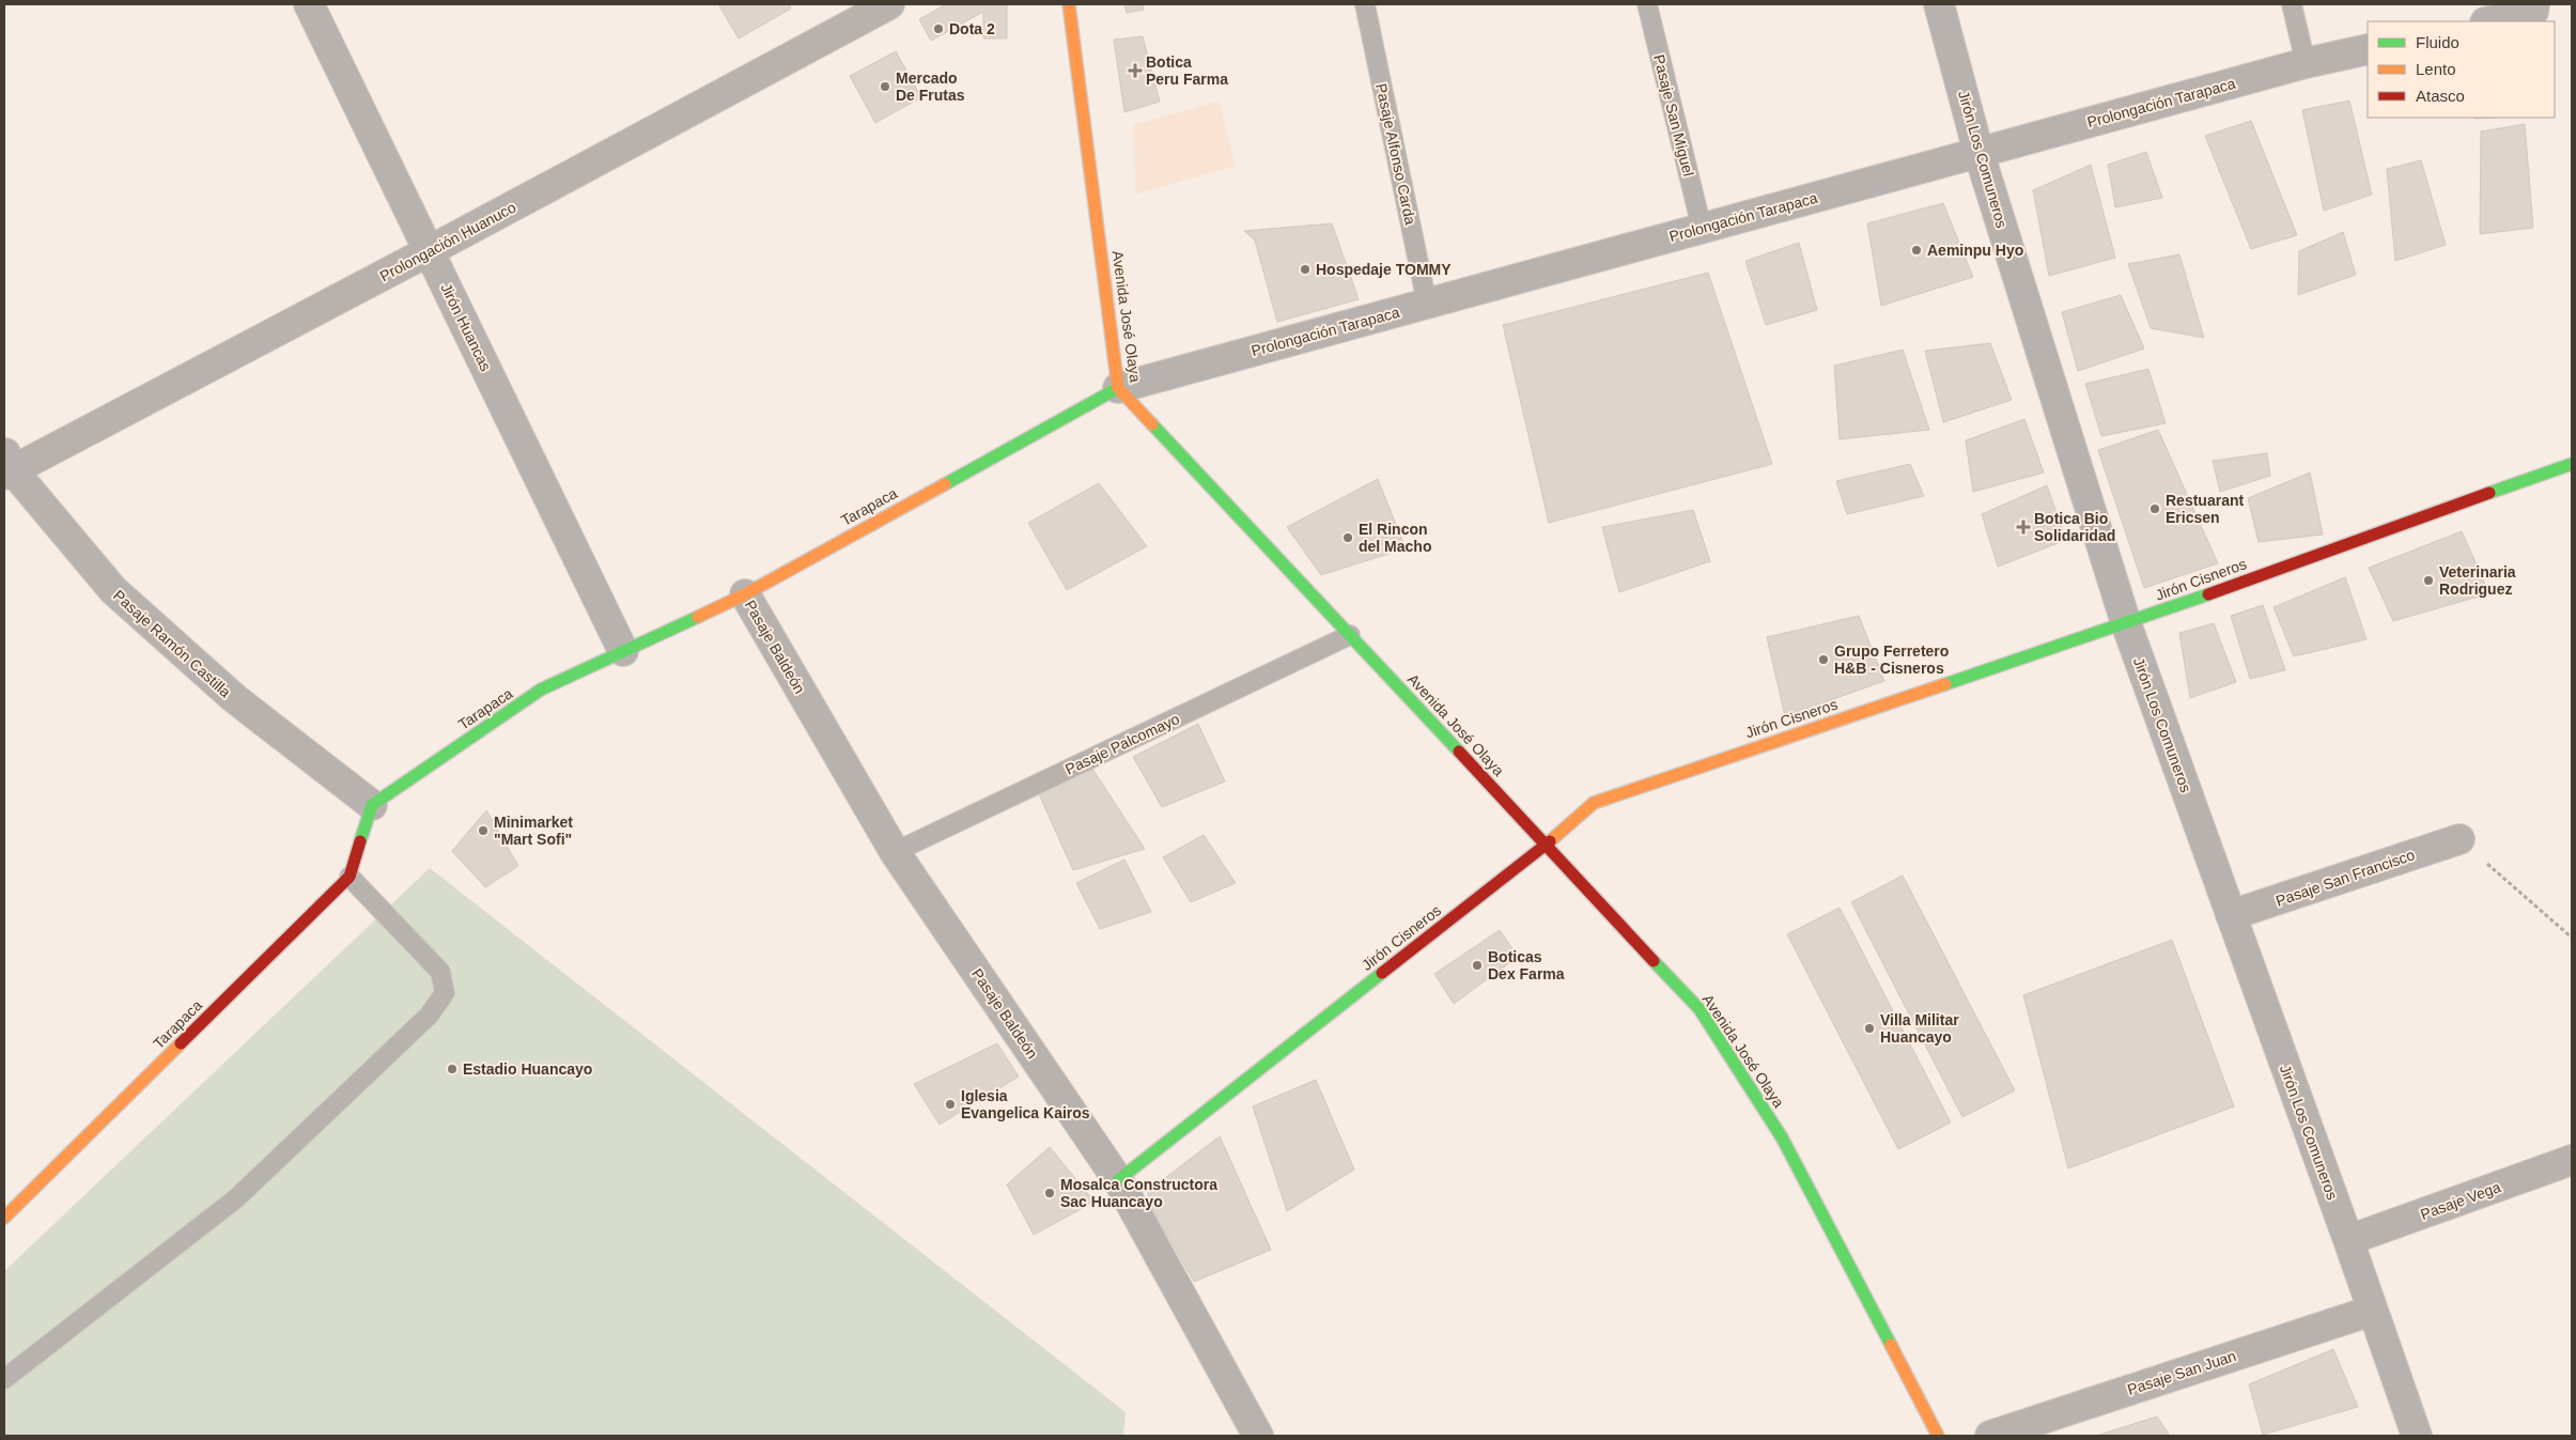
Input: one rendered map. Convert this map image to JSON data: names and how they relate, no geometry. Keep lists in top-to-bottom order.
{
  "streets": {
    "street": [
      "Prolongación Tarapaca",
      "Jirón Los Comuneros",
      "Prolongación Huanuco",
      "Avenida José Olaya",
      "Jirón Huancas",
      "Tarapaca",
      "Jirón Cisneros",
      "Pasaje Ramón Castilla",
      "Pasaje Baldeón",
      "Pasaje San Francisco",
      "Pasaje Vega",
      "Pasaje San Juan"
    ],
    "lane": ["Pasaje San Miguel", "Pasaje Alfonso Carda", "Pasaje Palcomayo"]
  },
  "crossings": [
    ["Prolongación Tarapaca", "Pasaje San Miguel"],
    ["Prolongación Tarapaca", "Pasaje Alfonso Carda"],
    ["Prolongación Tarapaca", "Jirón Los Comuneros"],
    ["Prolongación Tarapaca", "Avenida José Olaya"],
    ["Prolongación Tarapaca", "Tarapaca"],
    ["Jirón Los Comuneros", "Jirón Cisneros"],
    ["Jirón Los Comuneros", "Pasaje San Francisco"],
    ["Jirón Los Comuneros", "Pasaje Vega"],
    ["Jirón Los Comuneros", "Pasaje San Juan"],
    ["Prolongación Huanuco", "Jirón Huancas"],
    ["Prolongación Huanuco", "Pasaje Ramón Castilla"],
    ["Avenida José Olaya", "Tarapaca"],
    ["Avenida José Olaya", "Jirón Cisneros"],
    ["Avenida José Olaya", "Pasaje Palcomayo"],
    ["Jirón Huancas", "Tarapaca"],
    ["Tarapaca", "Pasaje Ramón Castilla"],
    ["Tarapaca", "Pasaje Baldeón"],
    ["Jirón Cisneros", "Pasaje Baldeón"],
    ["Pasaje Baldeón", "Pasaje Palcomayo"]
  ],
  "places": {
    "other": [
      "Dota 2",
      "Mercado De Frutas",
      "Aeminpu Hyo",
      "Hospedaje TOMMY",
      "Restuarant Ericsen",
      "El Rincon del Macho",
      "Veterinaria Rodriguez",
      "Grupo Ferretero H&B - Cisneros",
      "Minimarket \"Mart Sofi\"",
      "Boticas Dex Farma",
      "Villa Militar Huancayo",
      "Estadio Huancayo",
      "Iglesia Evangelica Kairos",
      "Mosalca Constructora Sac Huancayo"
    ],
    "health": ["Botica Peru Farma", "Botica Bio Solidaridad"]
  },
  "legend": ["Fluido", "Lento", "Atasco"]
}
